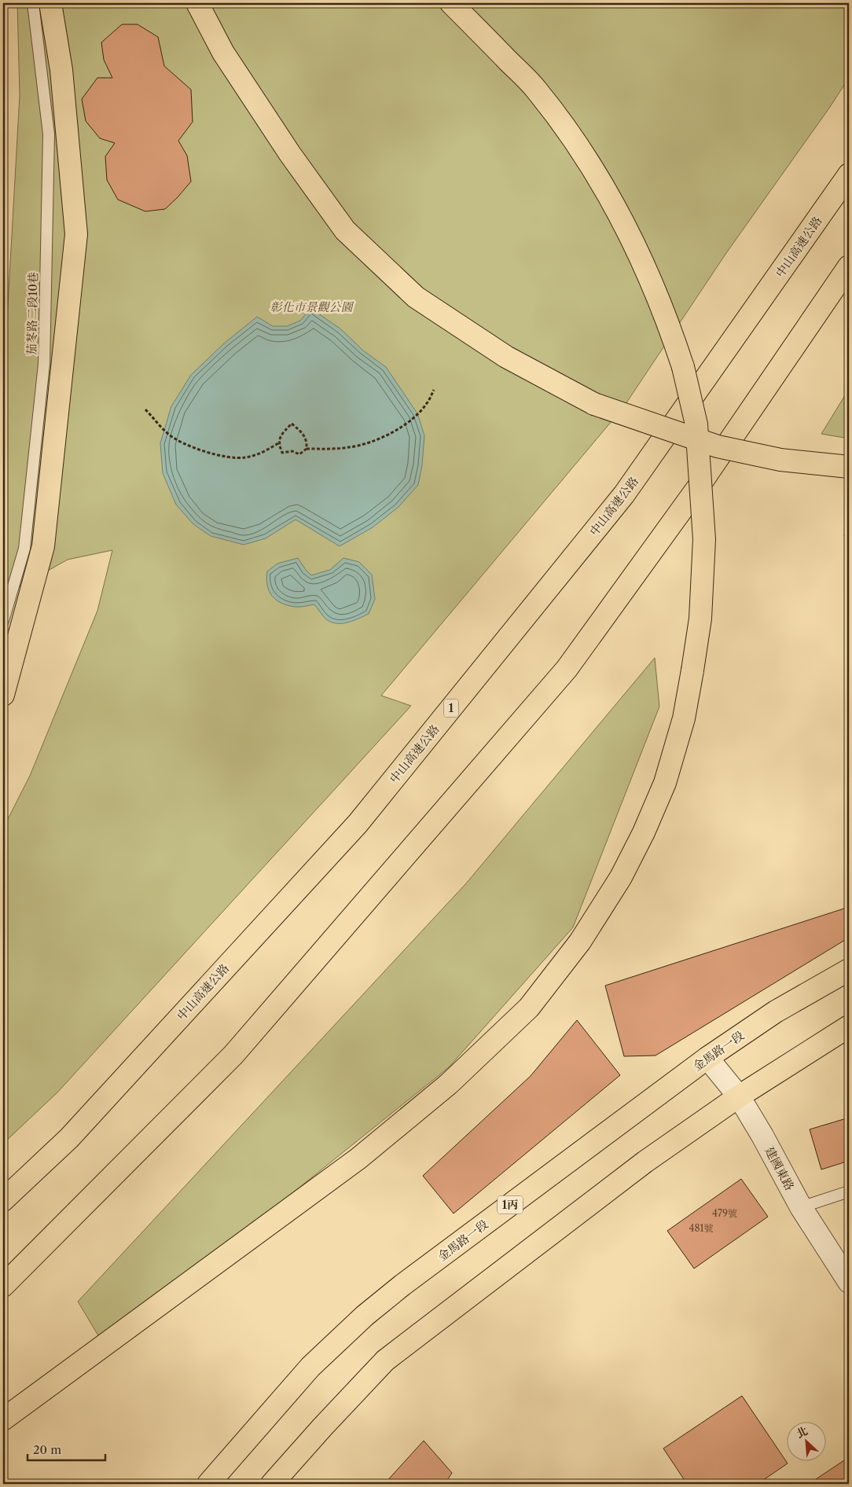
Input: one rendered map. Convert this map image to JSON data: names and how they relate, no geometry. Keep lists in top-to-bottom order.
{
  "streets": {
    "main road": [
      "中山高速公路",
      "1",
      "金馬路一段",
      "1丙"
    ],
    "street": ["建國東路"],
    "lane": ["茄苳路二段10巷"]
  },
  "crossings": [
    ["金馬路一段", "建國東路"]
  ],
  "parks": ["彰化市景觀公園"],
  "house_numbers": ["479號", "481號"],
  "scale_bar": "20 m",
  "north": "top left"
}
